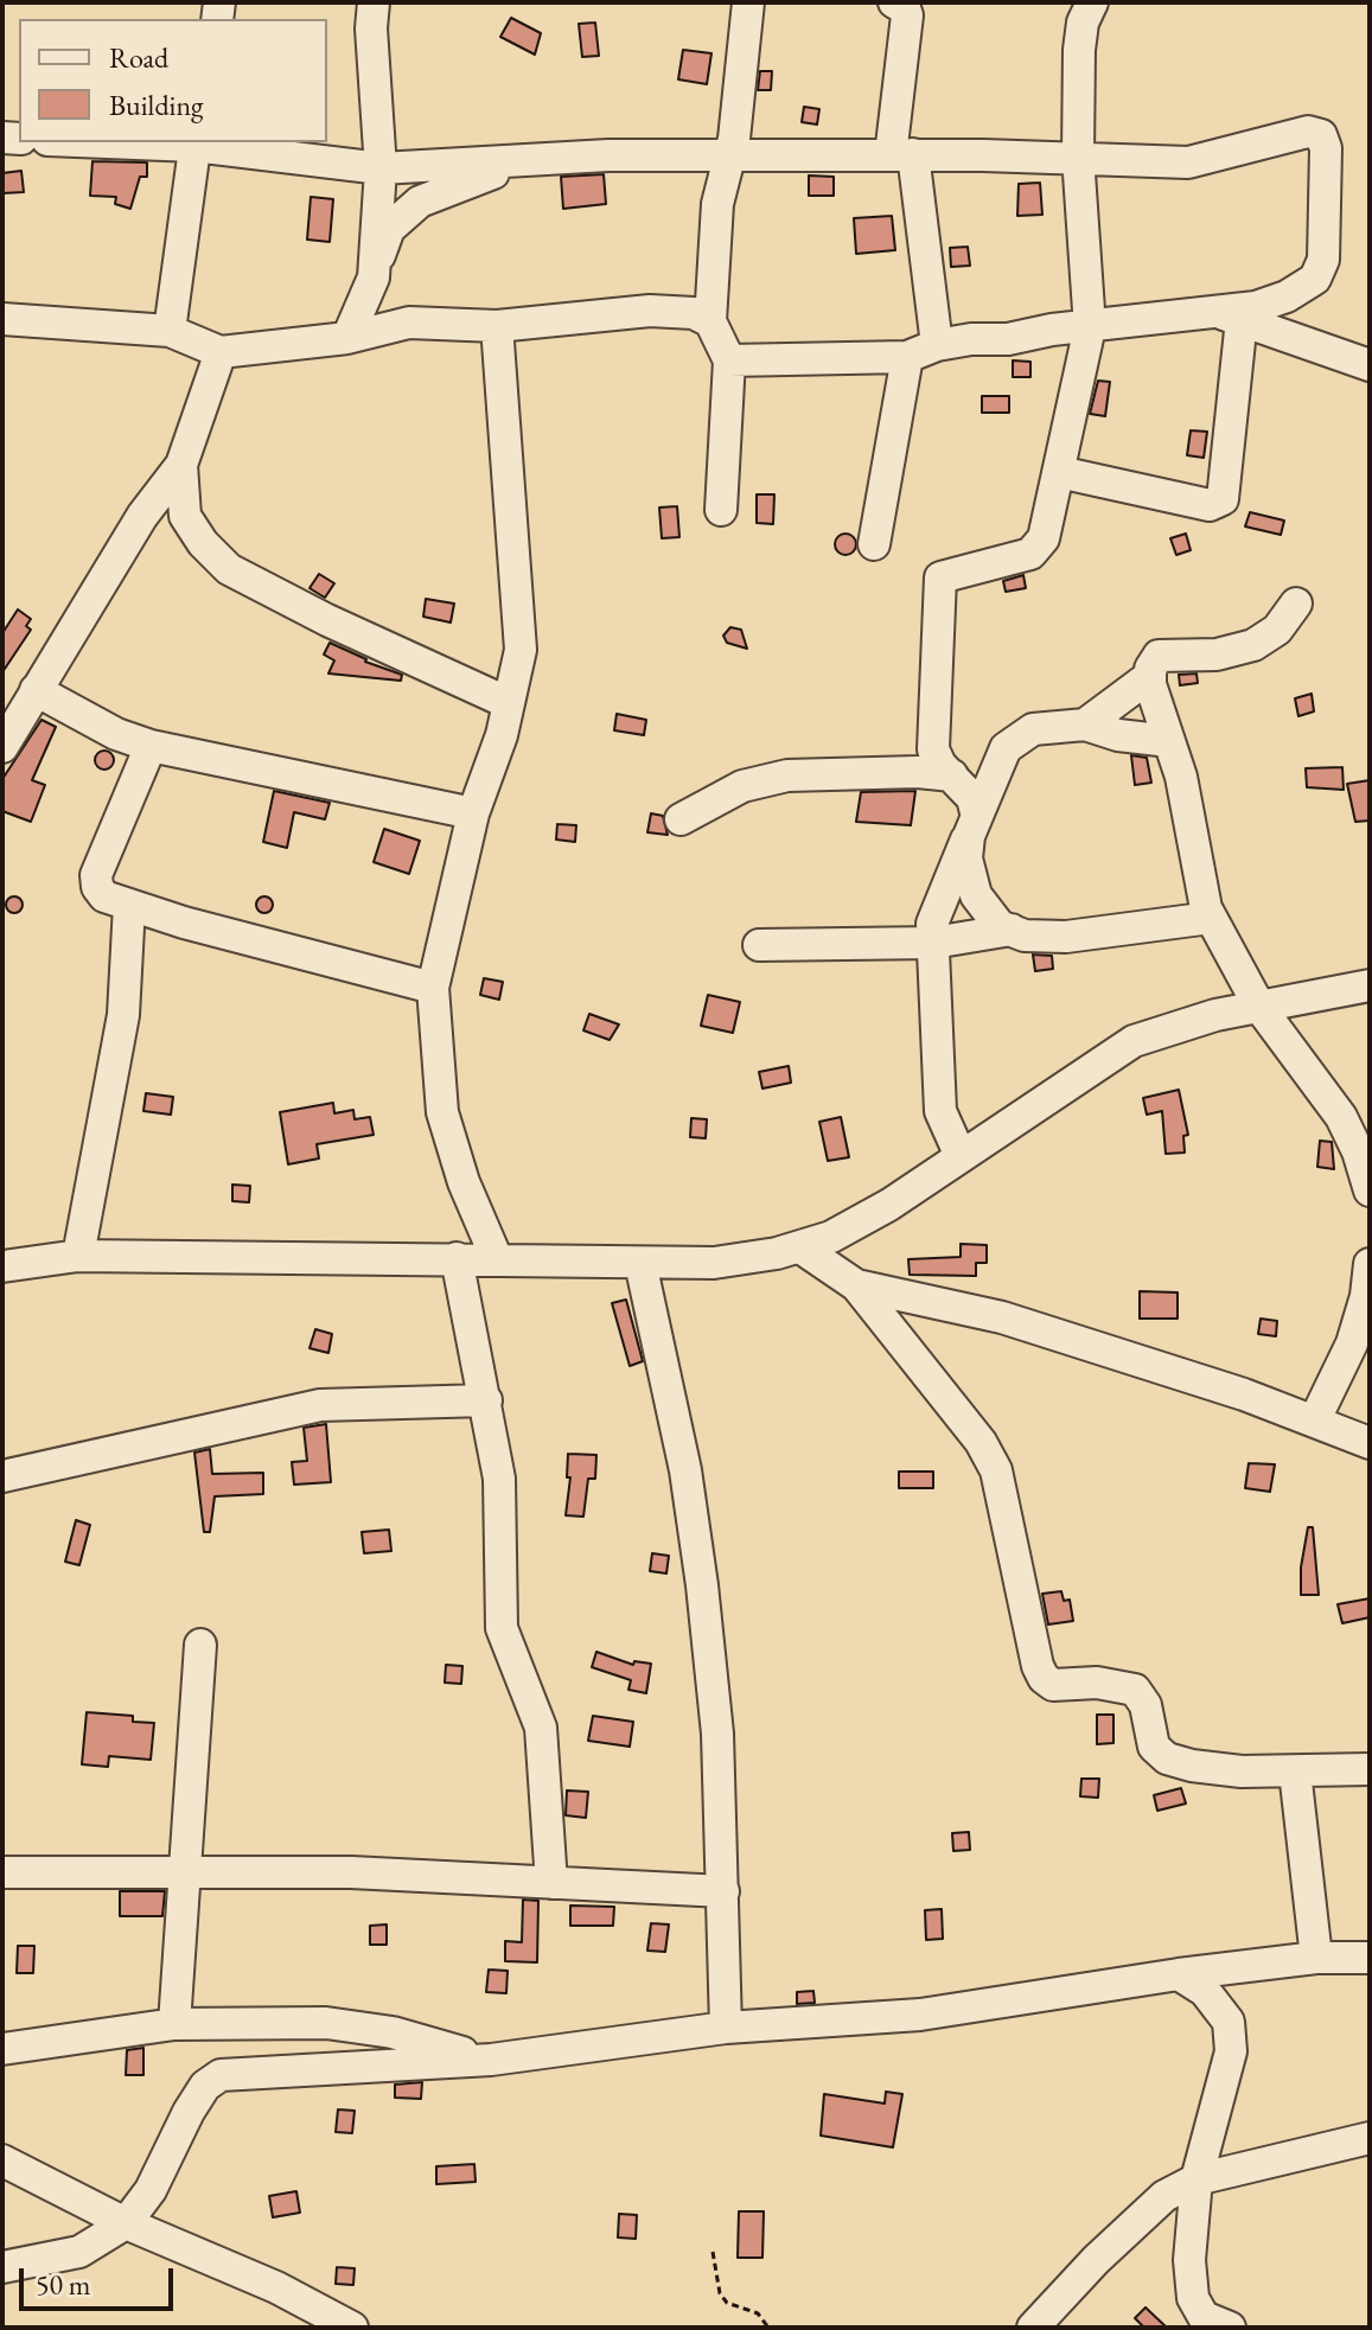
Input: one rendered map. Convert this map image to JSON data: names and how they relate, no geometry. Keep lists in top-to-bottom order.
{
  "legend": ["Road", "Building"],
  "scale_bar": "50 m"
}
